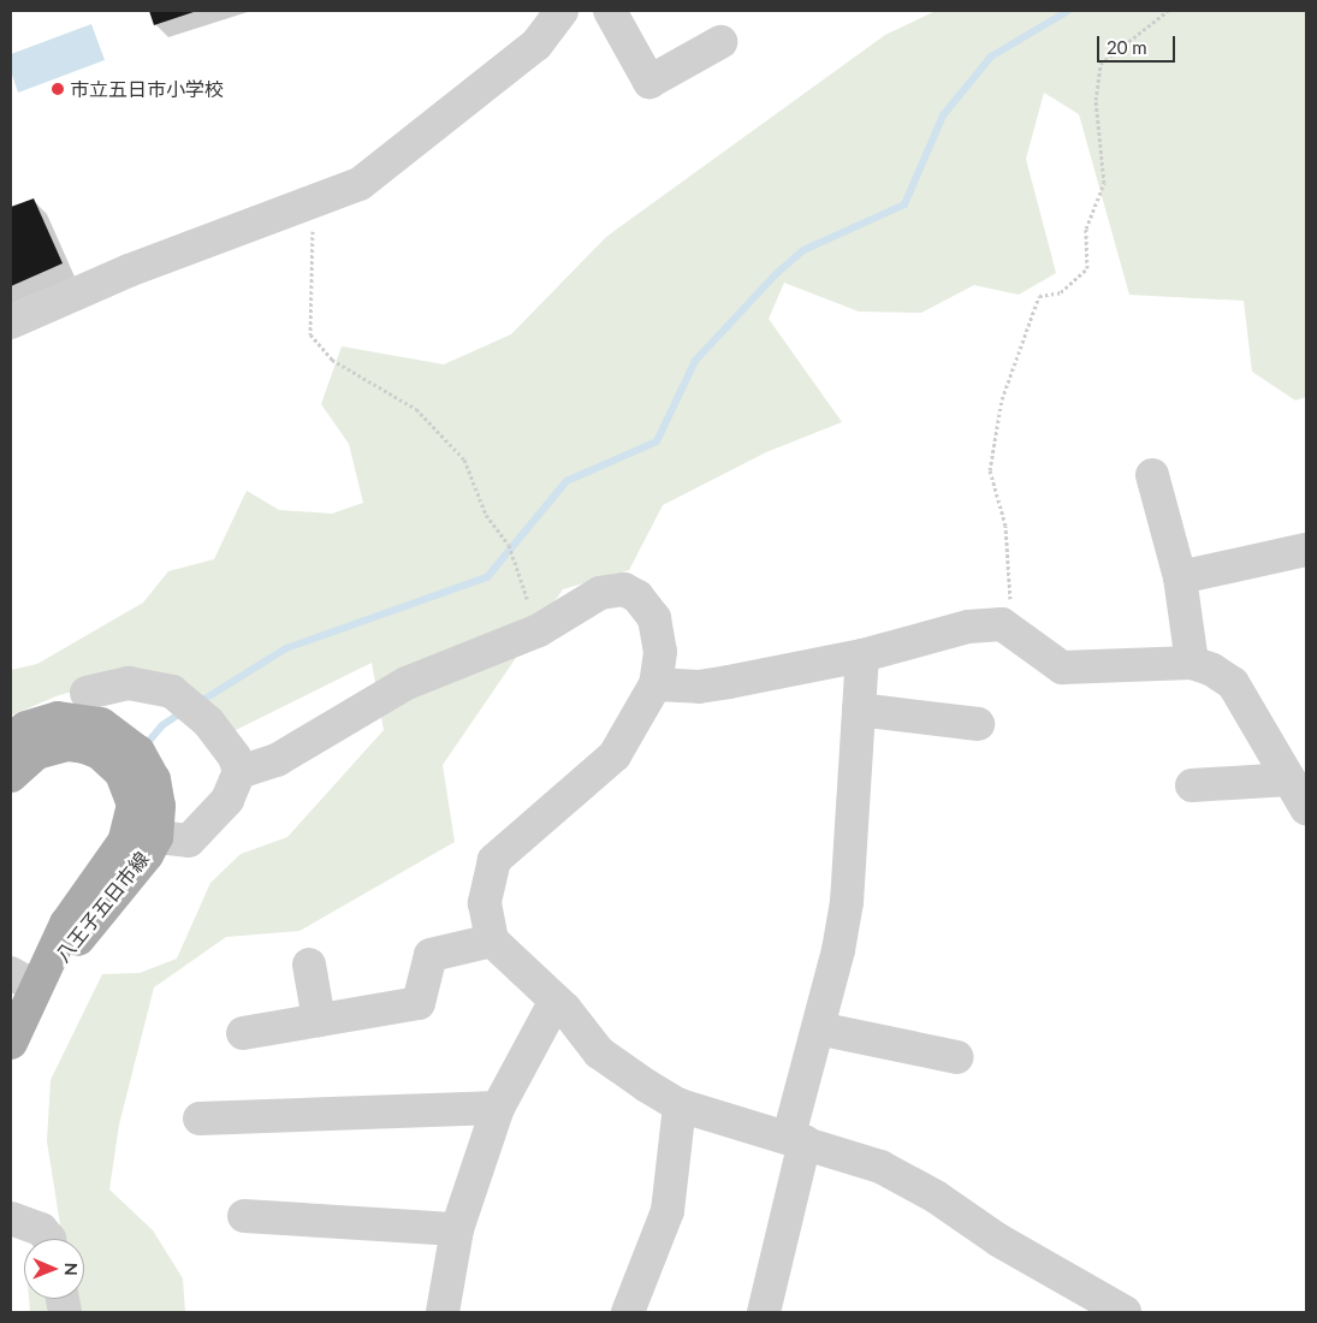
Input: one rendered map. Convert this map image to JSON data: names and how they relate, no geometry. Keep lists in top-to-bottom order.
{
  "streets": {
    "main road": ["八王子五日市線"]
  },
  "places": ["市立五日市小学校"],
  "scale_bar": "20 m",
  "north": "right"
}
